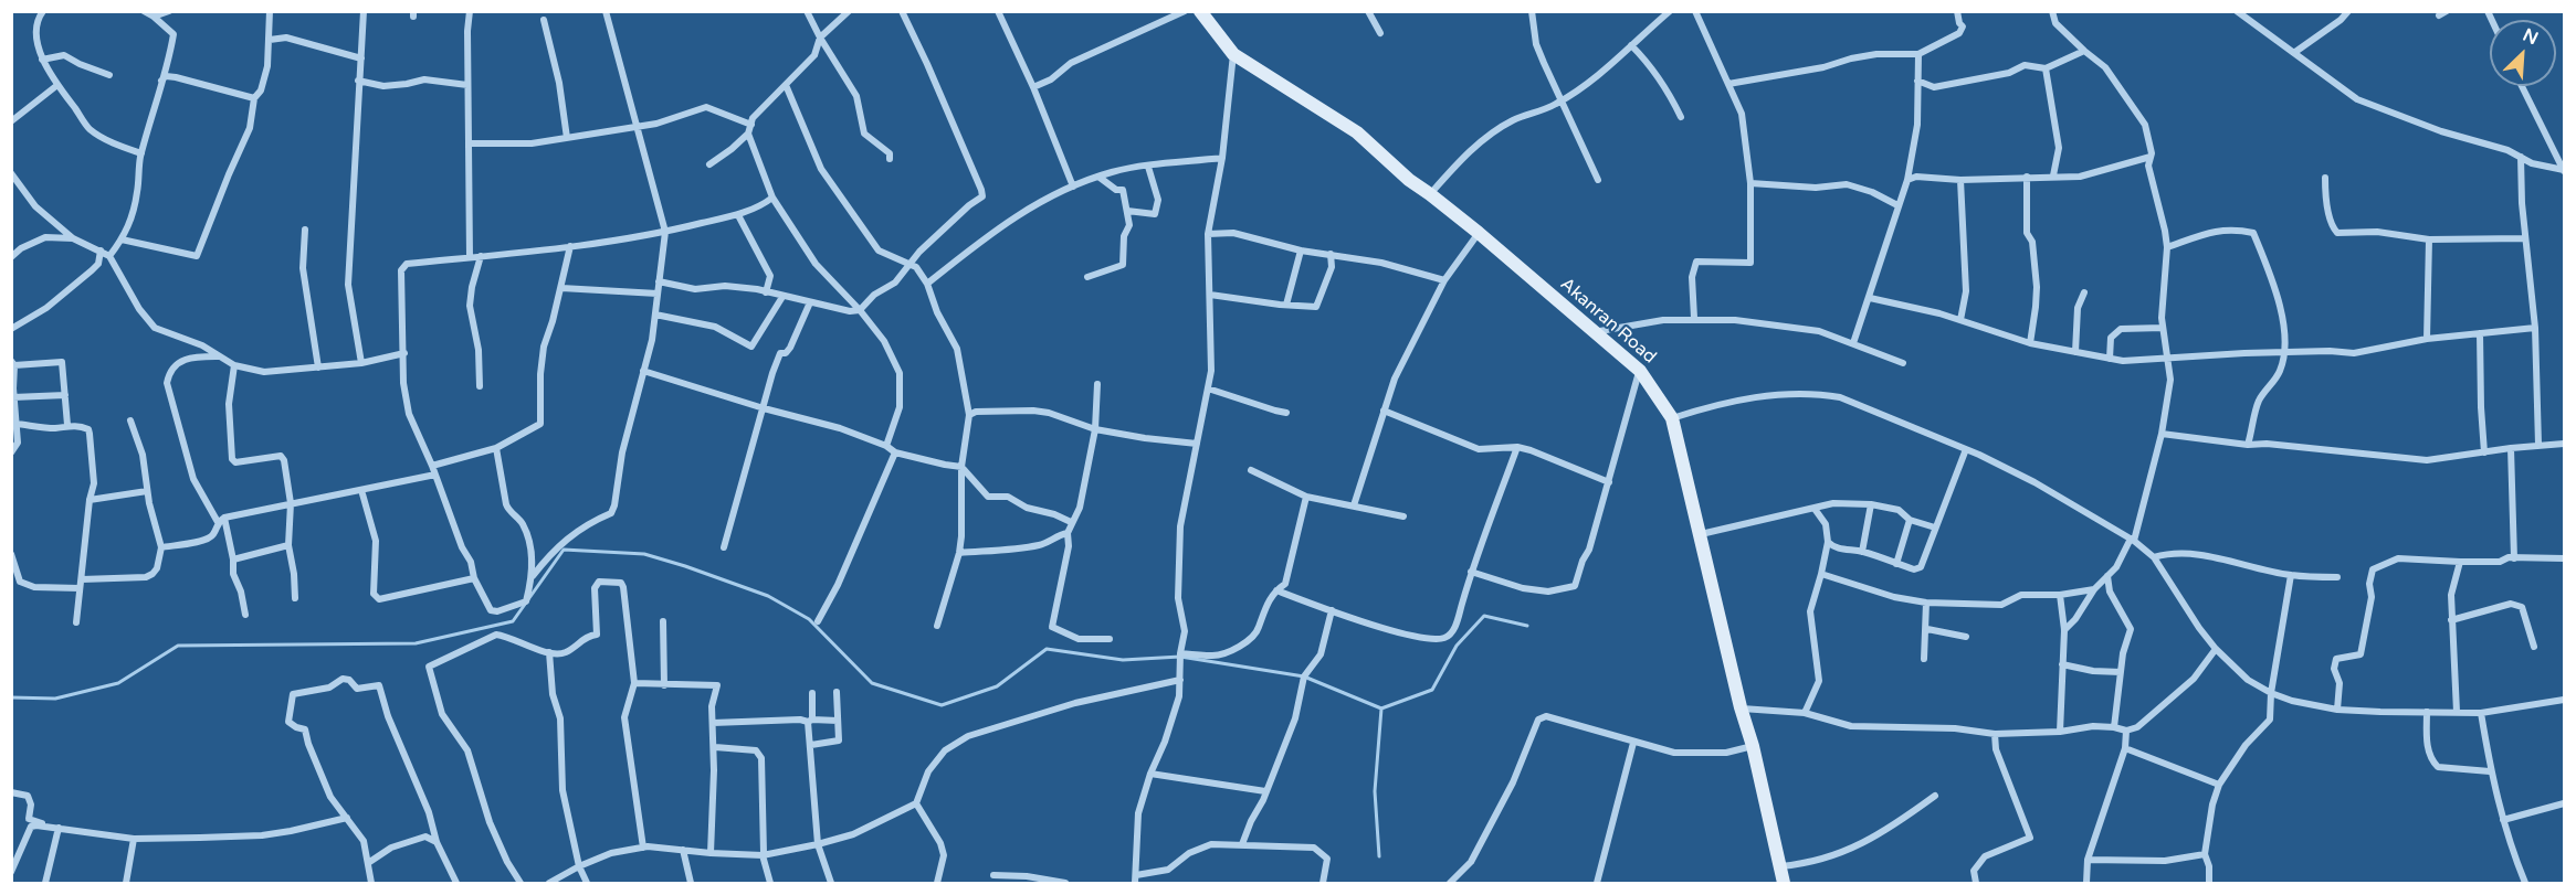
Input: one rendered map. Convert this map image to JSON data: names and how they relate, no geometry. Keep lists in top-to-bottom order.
{
  "streets": {
    "main road": ["Akanran Road"]
  },
  "north": "top right"
}
